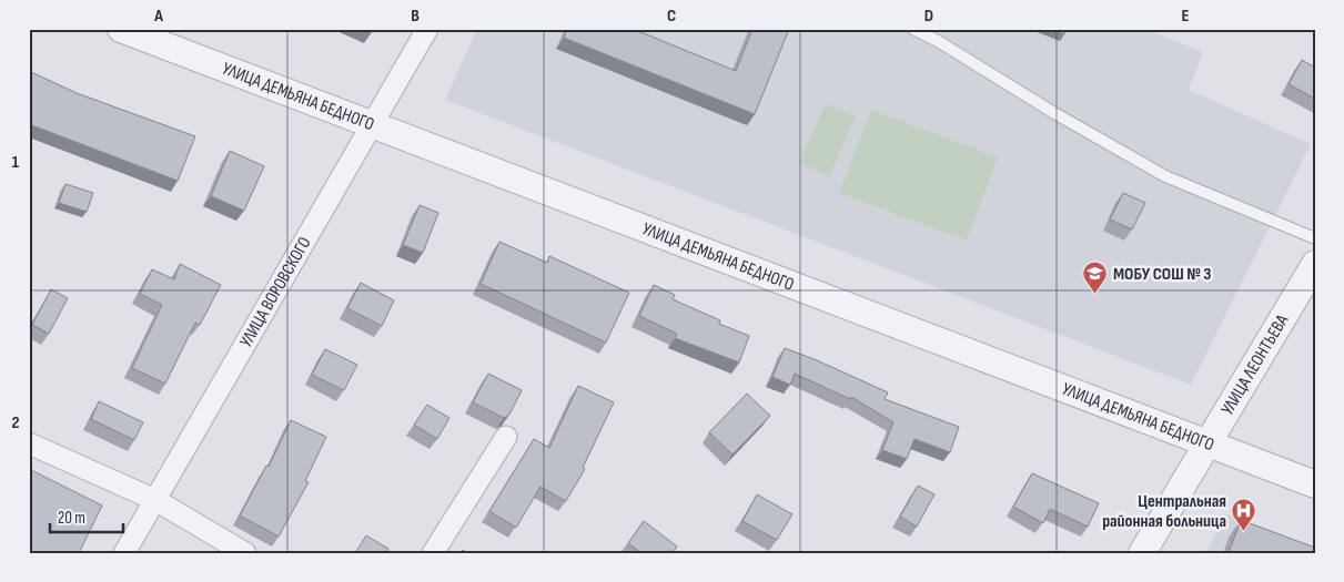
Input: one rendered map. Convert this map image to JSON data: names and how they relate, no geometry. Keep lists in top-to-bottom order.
{
  "streets": {
    "street": ["УЛИЦА ДЕМЬЯНА БЕДНОГО", "УЛИЦА ВОРОВСКОГО", "УЛИЦА ЛЕОНТЬЕВА"]
  },
  "crossings": [
    ["УЛИЦА ДЕМЬЯНА БЕДНОГО", "УЛИЦА ВОРОВСКОГО"],
    ["УЛИЦА ДЕМЬЯНА БЕДНОГО", "УЛИЦА ЛЕОНТЬЕВА"]
  ],
  "places": {
    "school or university": ["МОБУ СОШ № 3"],
    "hospital": ["Центральная районная больница"]
  },
  "scale_bar": "20 m",
  "grid": {
    "columns": [
      "A",
      "B",
      "C",
      "D",
      "E"
    ],
    "rows": ["1", "2"]
  }
}
